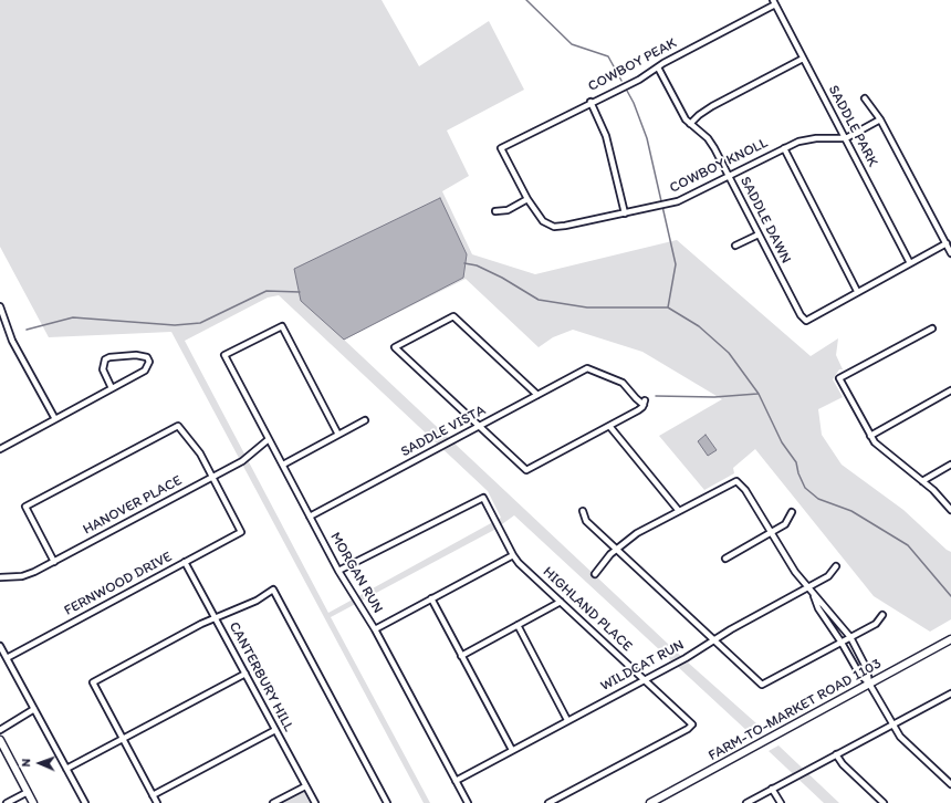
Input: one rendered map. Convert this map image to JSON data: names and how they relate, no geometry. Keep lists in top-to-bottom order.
{
  "streets": {
    "main road": ["FARM-TO-MARKET ROAD 1103"],
    "street": [
      "COWBOY PEAK",
      "SADDLE PARK",
      "COWBOY KNOLL",
      "SADDLE DAWN",
      "SADDLE VISTA",
      "HANOVER PLACE",
      "MORGAN RUN",
      "FERNWOOD DRIVE",
      "HIGHLAND PLACE",
      "WILDCAT RUN",
      "CANTERBURY HILL"
    ]
  },
  "crossings": [
    ["COWBOY PEAK", "SADDLE PARK"],
    ["COWBOY PEAK", "COWBOY KNOLL"],
    ["COWBOY PEAK", "SADDLE DAWN"],
    ["SADDLE PARK", "COWBOY KNOLL"],
    ["COWBOY KNOLL", "SADDLE DAWN"],
    ["SADDLE VISTA", "MORGAN RUN"],
    ["HANOVER PLACE", "MORGAN RUN"],
    ["HANOVER PLACE", "FERNWOOD DRIVE"],
    ["MORGAN RUN", "HIGHLAND PLACE"],
    ["MORGAN RUN", "WILDCAT RUN"],
    ["FERNWOOD DRIVE", "CANTERBURY HILL"],
    ["HIGHLAND PLACE", "WILDCAT RUN"]
  ],
  "north": "left"
}
